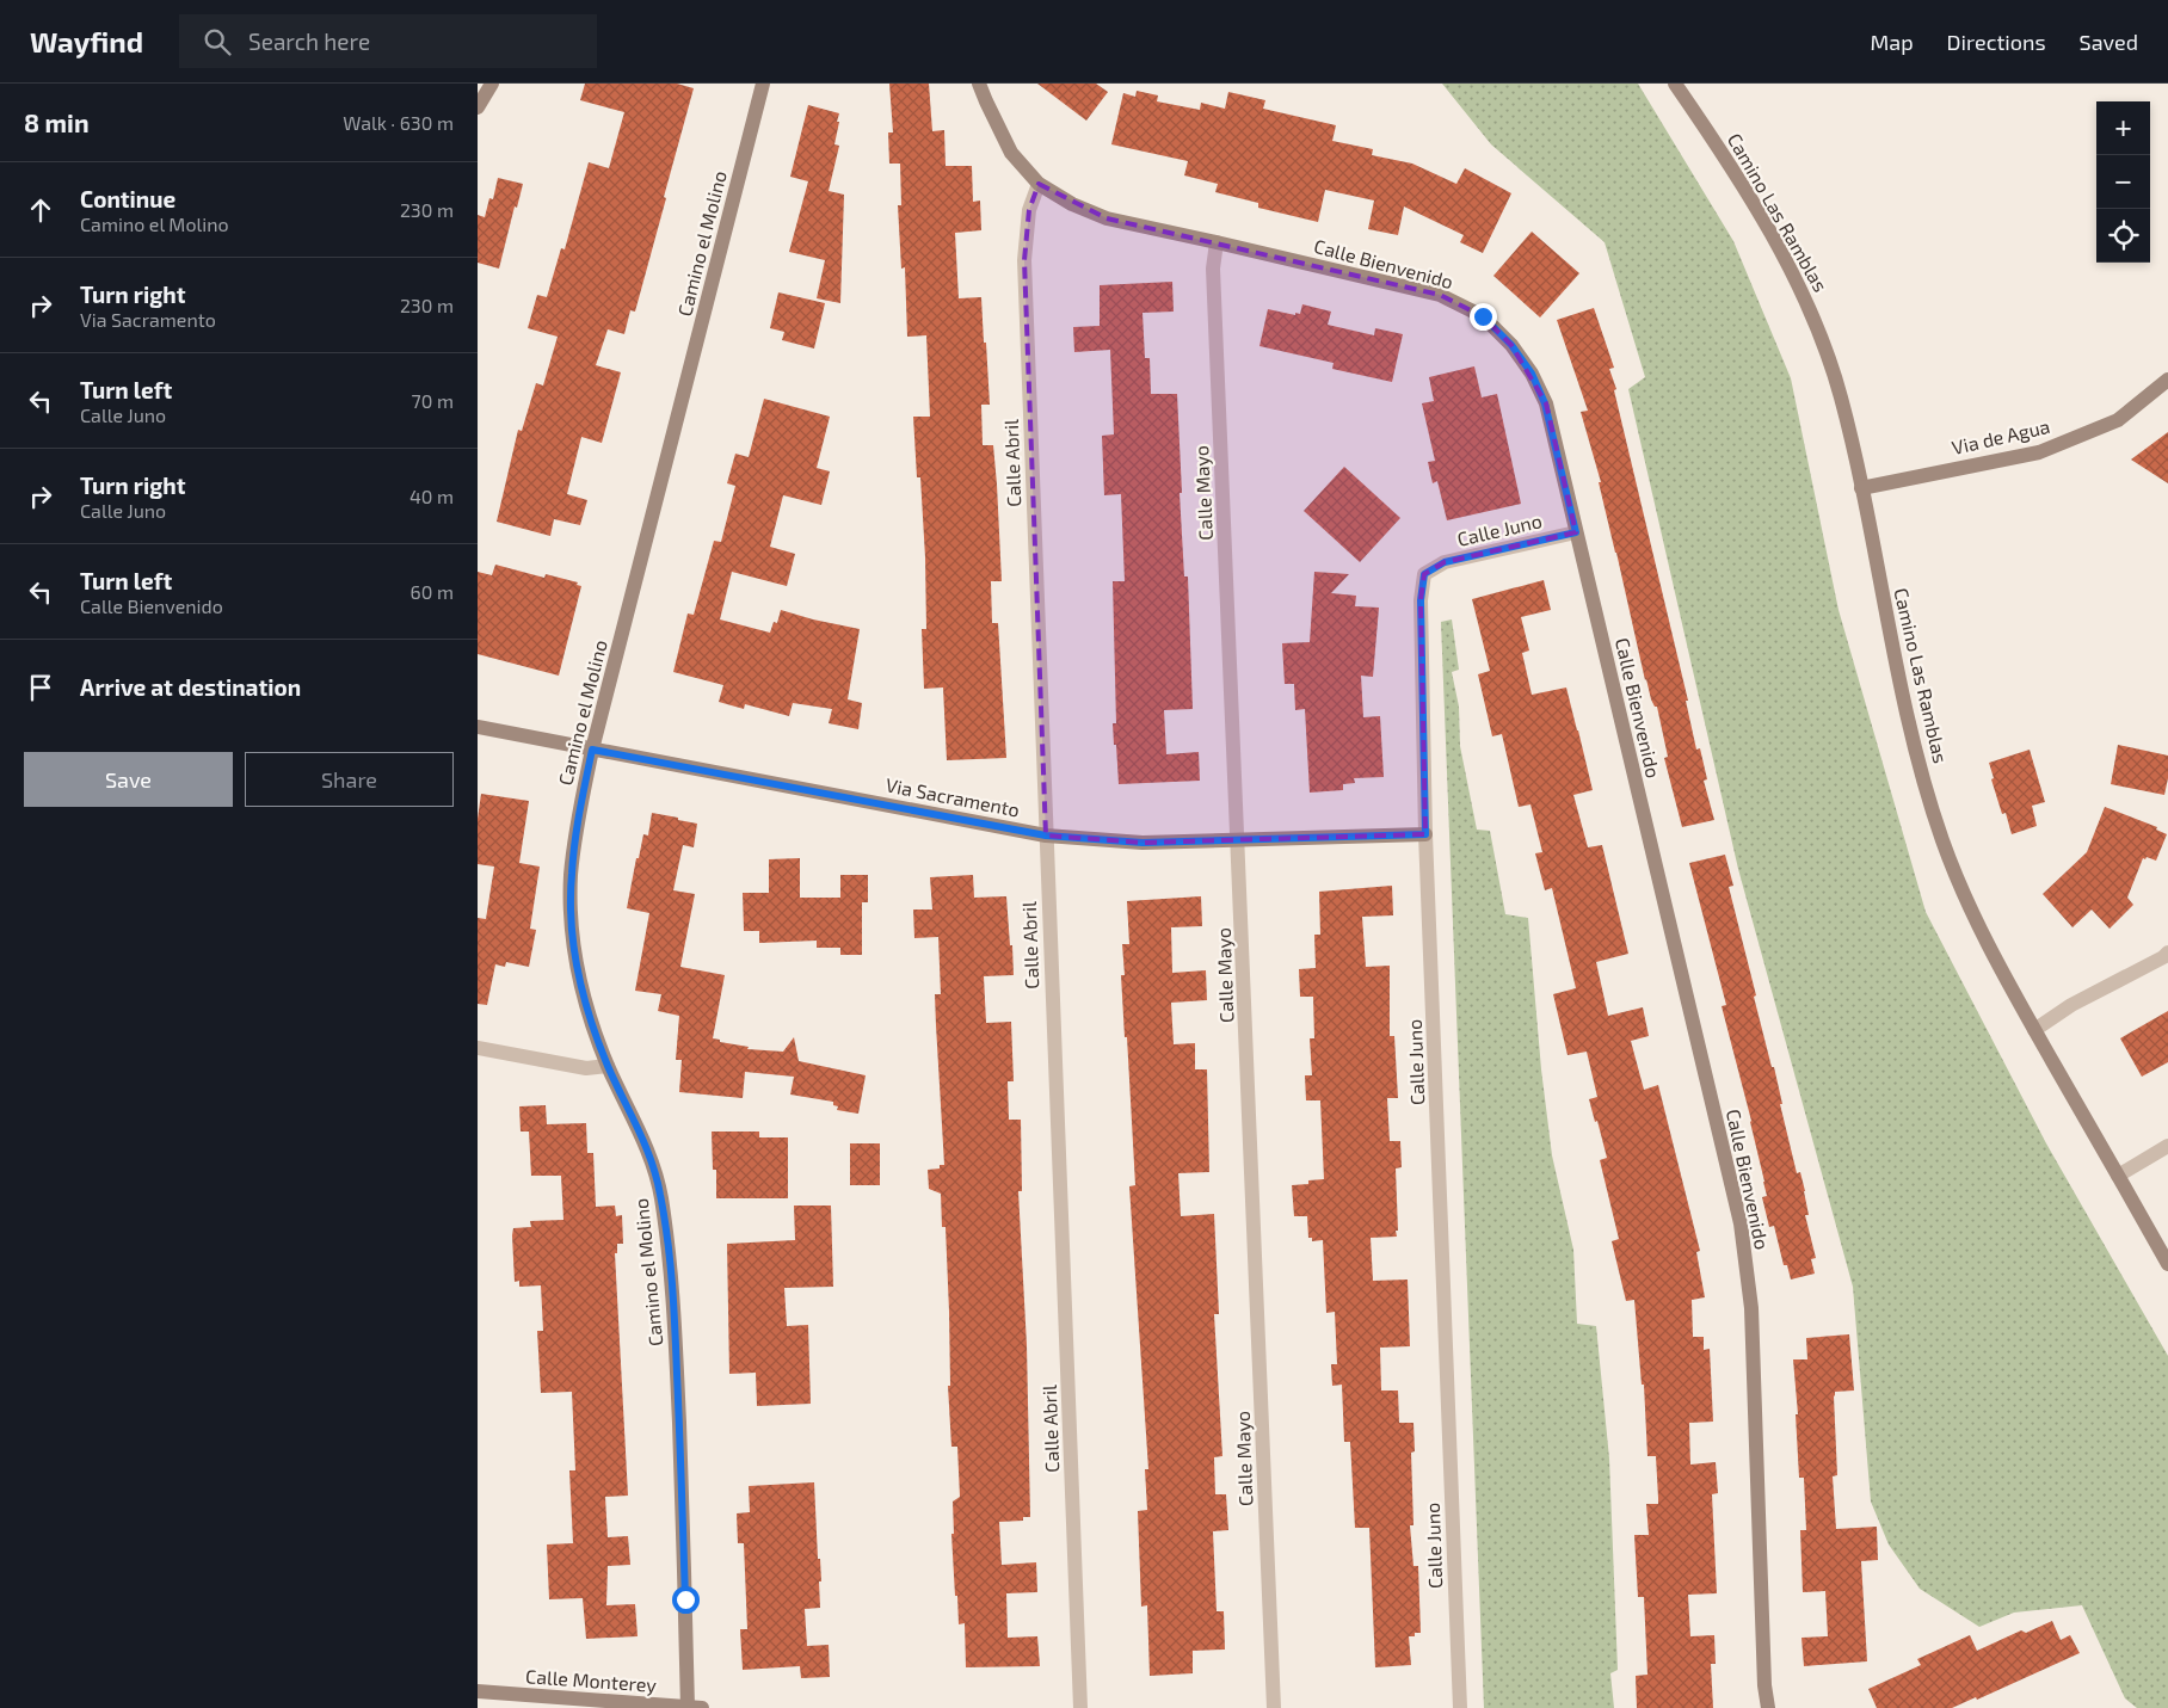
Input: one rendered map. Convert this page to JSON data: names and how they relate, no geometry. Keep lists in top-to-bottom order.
{
  "streets": {
    "street": [
      "Camino Las Ramblas",
      "Camino el Molino",
      "Calle Bienvenido",
      "Via de Agua",
      "Calle Abril",
      "Calle Mayo",
      "Calle Juno",
      "Via Sacramento",
      "Calle Monterey"
    ]
  },
  "crossings": [
    ["Camino Las Ramblas", "Via de Agua"],
    ["Camino el Molino", "Via Sacramento"],
    ["Camino el Molino", "Calle Monterey"],
    ["Calle Bienvenido", "Calle Abril"],
    ["Calle Bienvenido", "Calle Mayo"],
    ["Calle Bienvenido", "Calle Juno"],
    ["Calle Abril", "Via Sacramento"],
    ["Calle Mayo", "Via Sacramento"],
    ["Calle Juno", "Via Sacramento"]
  ],
  "page": {
    "header": "Wayfind",
    "search": "Search here",
    "nav": ["Map", "Directions", "Saved"],
    "heading": ["8 min", "Walk · 630 m"],
    "map_buttons": ["+", "−"],
    "list": [
      ["Continue", "Camino el Molino", "230 m"],
      ["Turn right", "Via Sacramento", "230 m"],
      ["Turn left", "Calle Juno", "70 m"],
      ["Turn right", "Calle Juno", "40 m"],
      ["Turn left", "Calle Bienvenido", "60 m"],
      "Arrive at destination"
    ],
    "buttons": ["Save", "Share"]
  }
}
